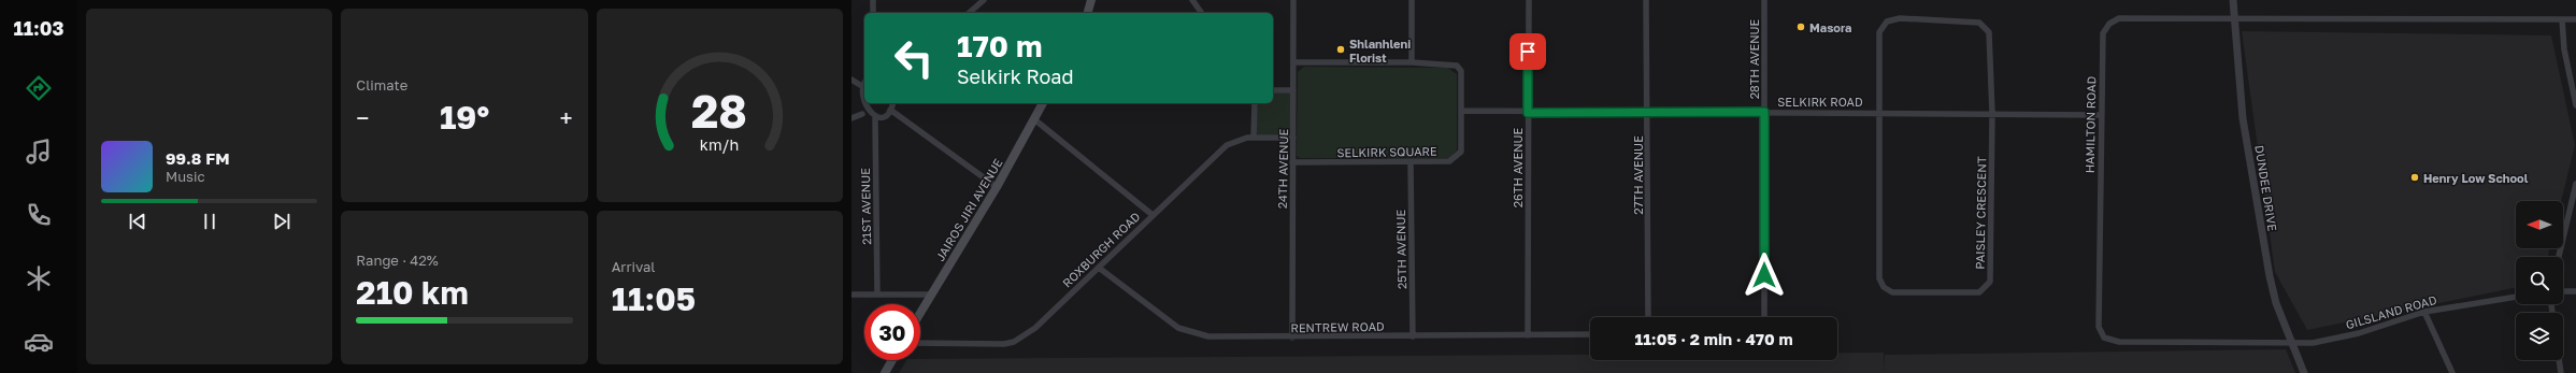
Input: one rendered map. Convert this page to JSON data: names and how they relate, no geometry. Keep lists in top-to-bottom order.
{
  "streets": {
    "main road": ["JAIROS JIRI AVENUE"],
    "street": [
      "28TH AVENUE",
      "SELKIRK ROAD",
      "HAMILTON ROAD",
      "SELKIRK SQUARE",
      "26TH AVENUE",
      "24TH AVENUE",
      "27TH AVENUE",
      "DUNDEE DRIVE",
      "21ST AVENUE",
      "PAISLEY CRESCENT",
      "ROXBURGH ROAD",
      "25TH AVENUE",
      "GILSLAND ROAD",
      "RENTREW ROAD"
    ]
  },
  "crossings": [
    ["28TH AVENUE", "SELKIRK ROAD"],
    ["SELKIRK ROAD", "HAMILTON ROAD"],
    ["SELKIRK ROAD", "SELKIRK SQUARE"],
    ["SELKIRK ROAD", "26TH AVENUE"],
    ["SELKIRK ROAD", "27TH AVENUE"],
    ["SELKIRK ROAD", "PAISLEY CRESCENT"],
    ["HAMILTON ROAD", "DUNDEE DRIVE"],
    ["HAMILTON ROAD", "GILSLAND ROAD"],
    ["SELKIRK SQUARE", "24TH AVENUE"],
    ["SELKIRK SQUARE", "25TH AVENUE"],
    ["26TH AVENUE", "RENTREW ROAD"],
    ["24TH AVENUE", "ROXBURGH ROAD"],
    ["24TH AVENUE", "RENTREW ROAD"],
    ["DUNDEE DRIVE", "GILSLAND ROAD"],
    ["ROXBURGH ROAD", "RENTREW ROAD"],
    ["25TH AVENUE", "RENTREW ROAD"]
  ],
  "places": ["Masora", "Shlanhleni Florist", "Henry Low School"],
  "north": "left",
  "page": {
    "tabs": "11:03",
    "tile": [
      "Climate",
      ["Range · 42%", "210 km"],
      ["Arrival", "11:05"]
    ],
    "turn": ["170 m", "Selkirk Road"],
    "heat": ["−", "19°", "+"],
    "song": ["99.8 FM", "Music"],
    "limit": "30",
    "trip": "11:05 · 2 min · 470 m",
    "gauge": ["28", "km/h"]
  }
}
